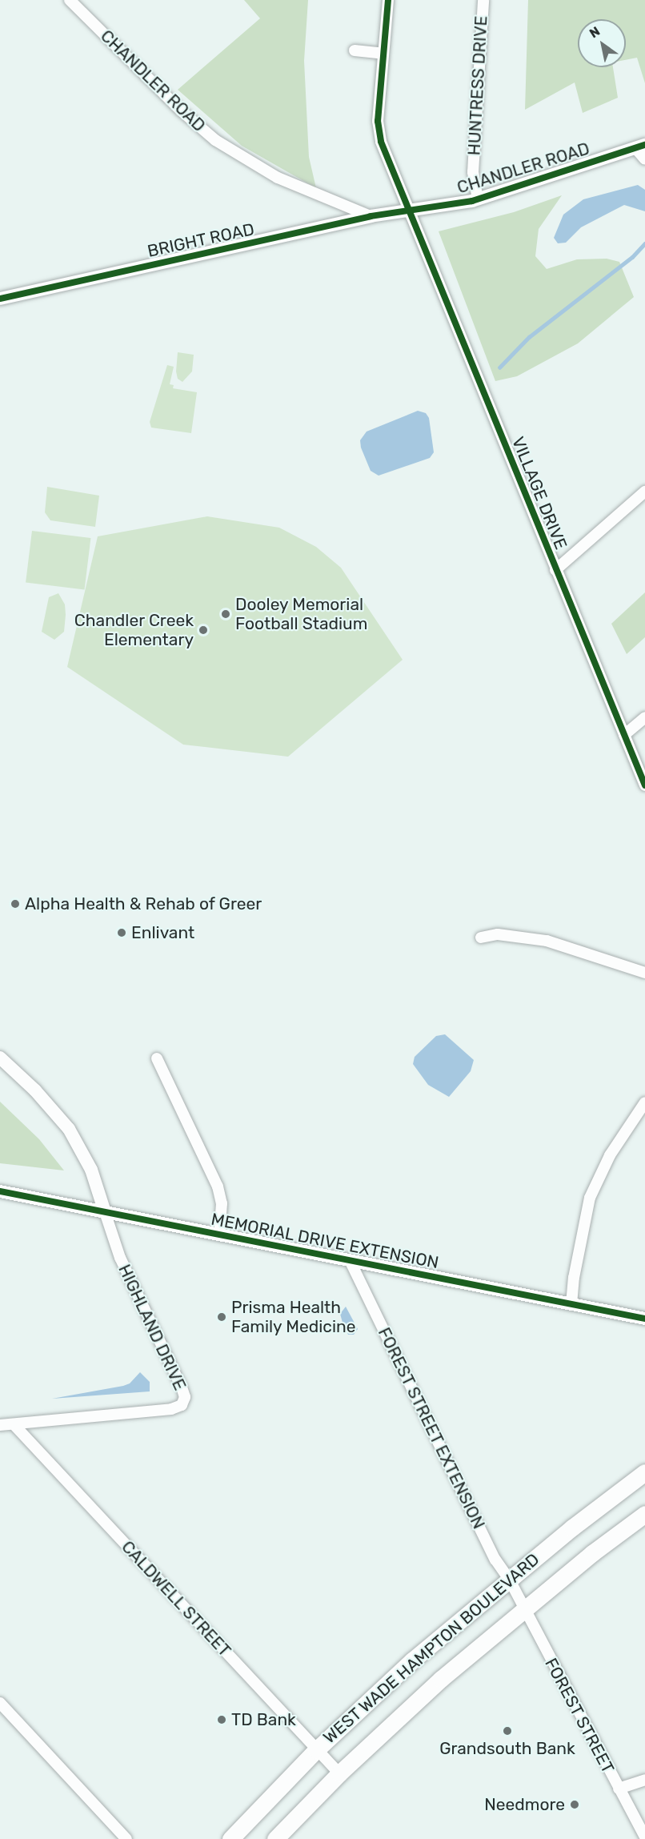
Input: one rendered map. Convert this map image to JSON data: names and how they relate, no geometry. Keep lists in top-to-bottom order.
{
  "streets": {
    "main road": ["WEST WADE HAMPTON BOULEVARD"],
    "street": [
      "CHANDLER ROAD",
      "HUNTRESS DRIVE",
      "BRIGHT ROAD",
      "VILLAGE DRIVE",
      "MEMORIAL DRIVE EXTENSION",
      "HIGHLAND DRIVE",
      "FOREST STREET EXTENSION",
      "CALDWELL STREET",
      "FOREST STREET"
    ]
  },
  "crossings": [
    ["CHANDLER ROAD", "HUNTRESS DRIVE"],
    ["CHANDLER ROAD", "BRIGHT ROAD"],
    ["CHANDLER ROAD", "VILLAGE DRIVE"],
    ["BRIGHT ROAD", "VILLAGE DRIVE"],
    ["MEMORIAL DRIVE EXTENSION", "HIGHLAND DRIVE"],
    ["MEMORIAL DRIVE EXTENSION", "FOREST STREET EXTENSION"],
    ["HIGHLAND DRIVE", "CALDWELL STREET"],
    ["FOREST STREET EXTENSION", "WEST WADE HAMPTON BOULEVARD"],
    ["FOREST STREET EXTENSION", "FOREST STREET"],
    ["CALDWELL STREET", "WEST WADE HAMPTON BOULEVARD"],
    ["WEST WADE HAMPTON BOULEVARD", "FOREST STREET"]
  ],
  "places": [
    "Dooley Memorial Football Stadium",
    "Chandler Creek Elementary",
    "Alpha Health & Rehab of Greer",
    "Enlivant",
    "Prisma Health Family Medicine",
    "TD Bank",
    "Grandsouth Bank",
    "Needmore"
  ],
  "north": "top left"
}
